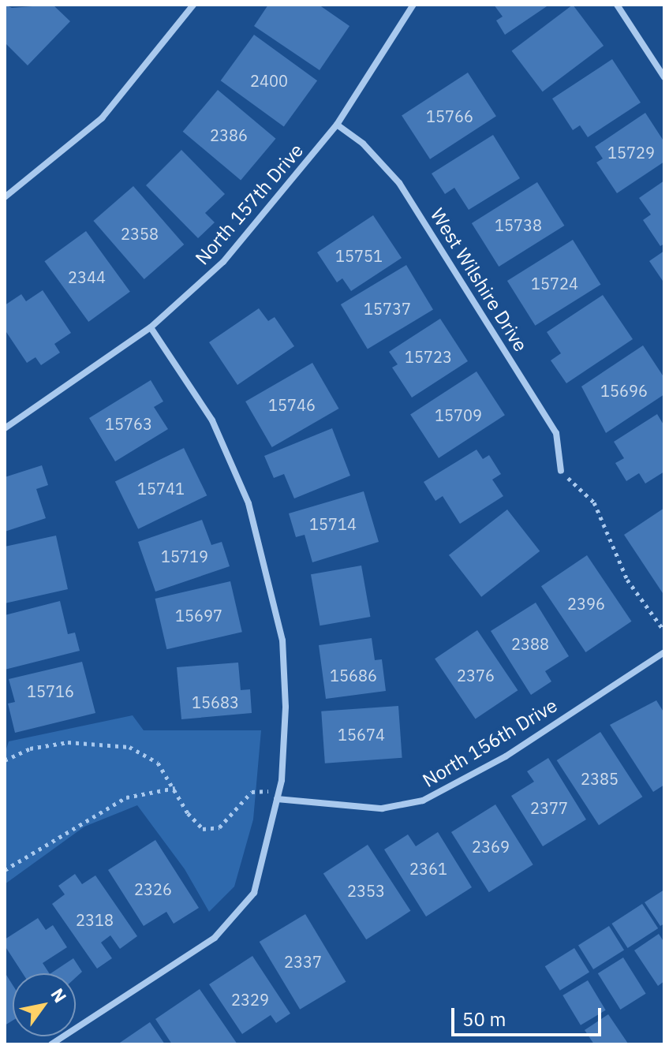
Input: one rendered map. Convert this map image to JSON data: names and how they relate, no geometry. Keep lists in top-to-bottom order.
{
  "streets": {
    "street": ["North 157th Drive", "West Wilshire Drive", "North 156th Drive"]
  },
  "crossings": [
    ["North 157th Drive", "West Wilshire Drive"]
  ],
  "house_numbers": [
    "2400",
    "15766",
    "2386",
    "15729",
    "15738",
    "2358",
    "15751",
    "2344",
    "15724",
    "15737",
    "15723",
    "15696",
    "15746",
    "15709",
    "15763",
    "15741",
    "15714",
    "15719",
    "2396",
    "15697",
    "2388",
    "15686",
    "2376",
    "15716",
    "15683",
    "15674",
    "2385",
    "2377",
    "2369",
    "2361",
    "2326",
    "2353",
    "2318",
    "2337",
    "2329"
  ],
  "scale_bar": "50 m",
  "north": "top right"
}
